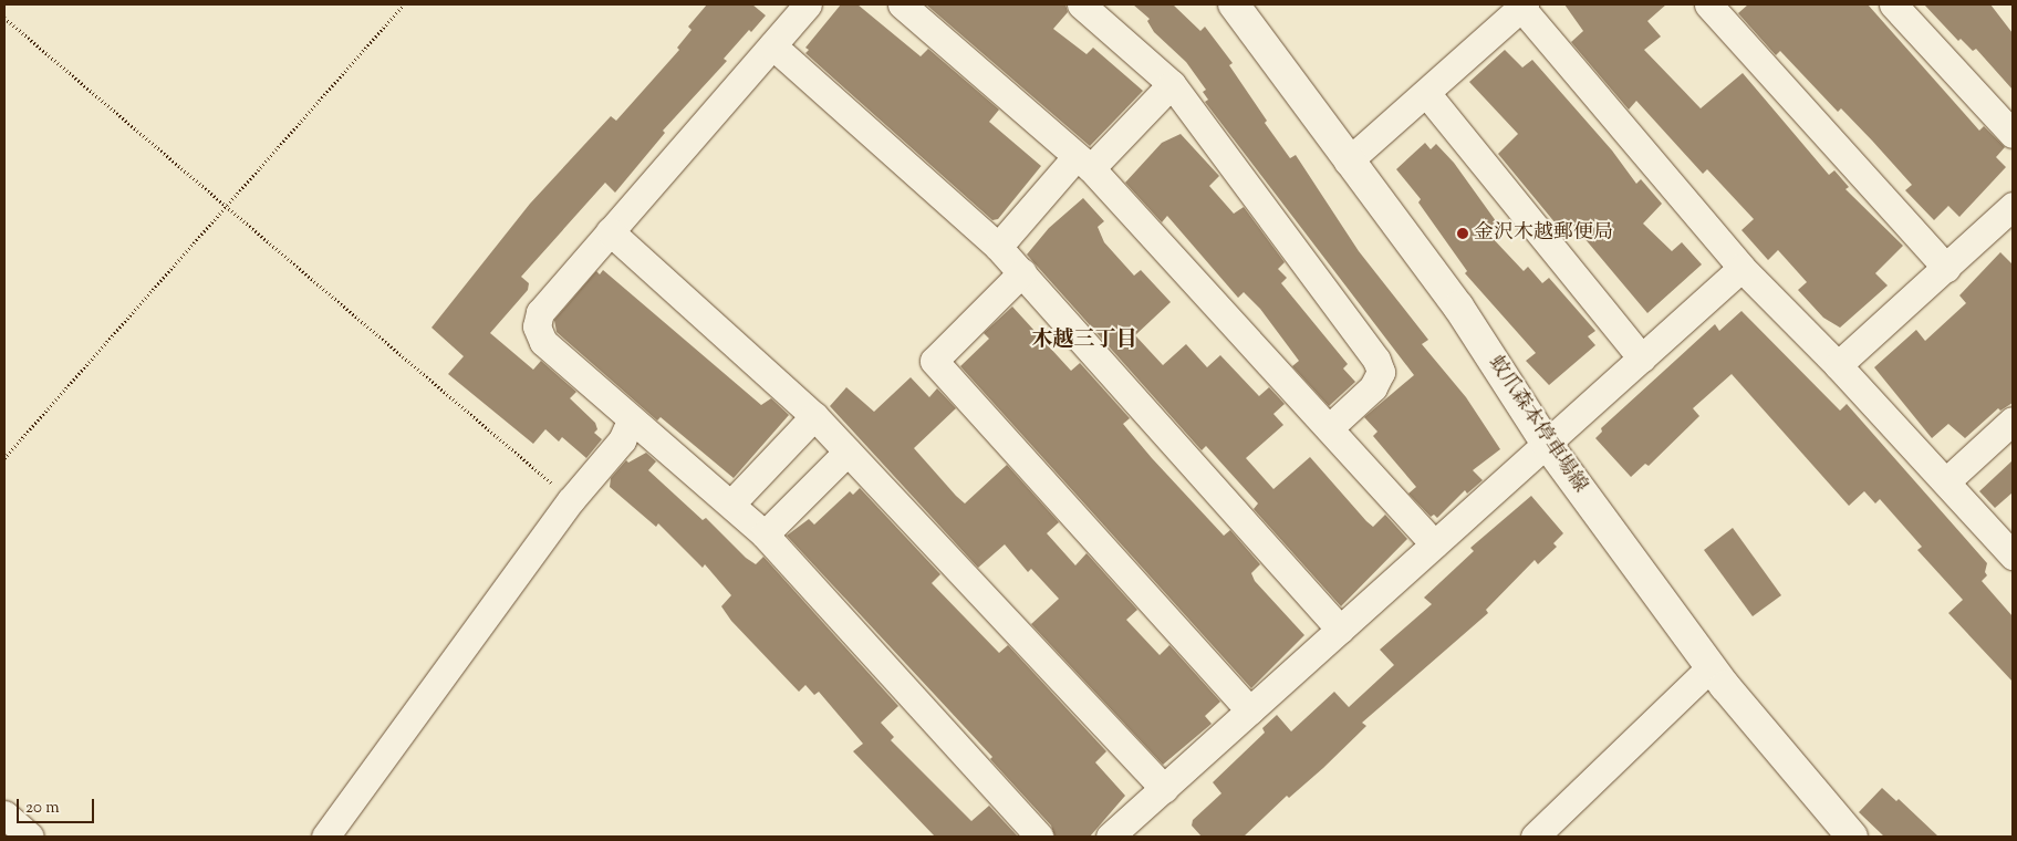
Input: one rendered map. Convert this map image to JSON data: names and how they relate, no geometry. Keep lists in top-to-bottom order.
{
  "streets": {
    "main road": ["蚊爪森本停車場線"]
  },
  "districts": ["木越三丁目"],
  "places": ["金沢木越郵便局"],
  "scale_bar": "20 m"
}
